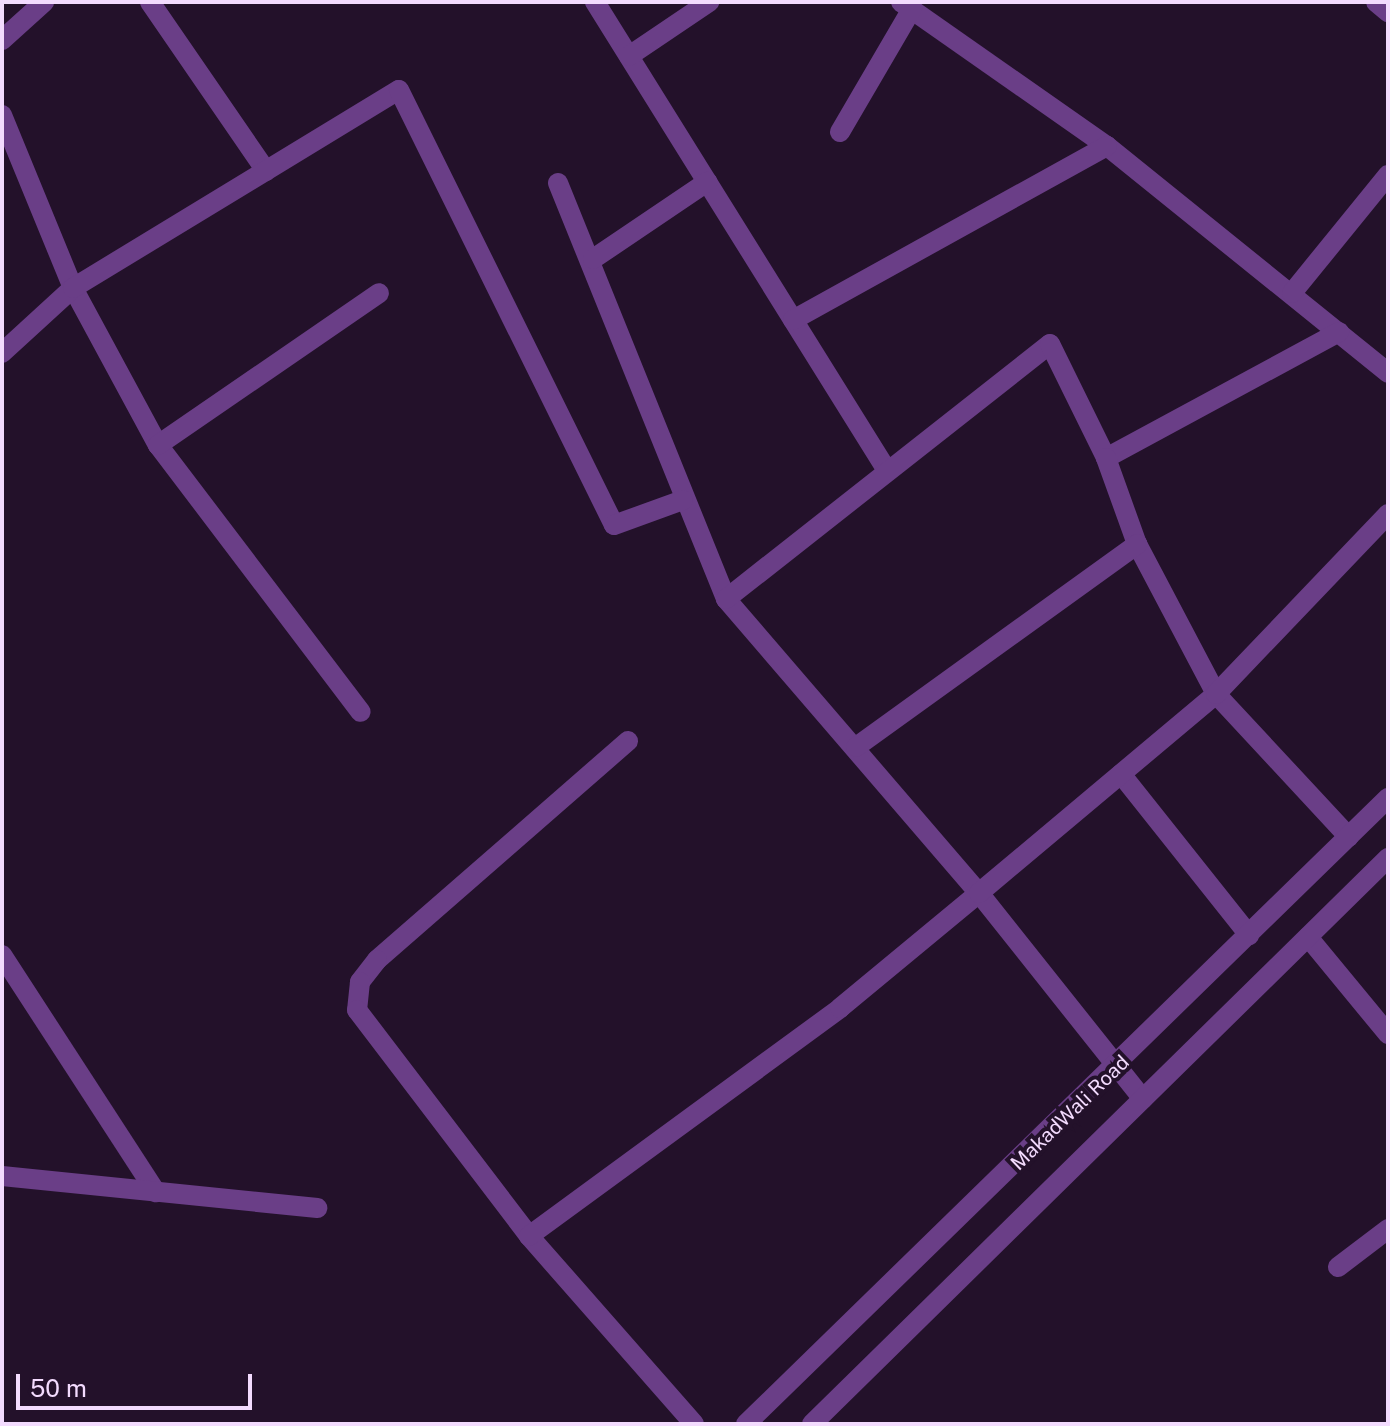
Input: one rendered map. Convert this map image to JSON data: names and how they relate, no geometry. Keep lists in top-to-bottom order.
{
  "streets": {
    "street": ["MakadWali Road"]
  },
  "scale_bar": "50 m"
}
